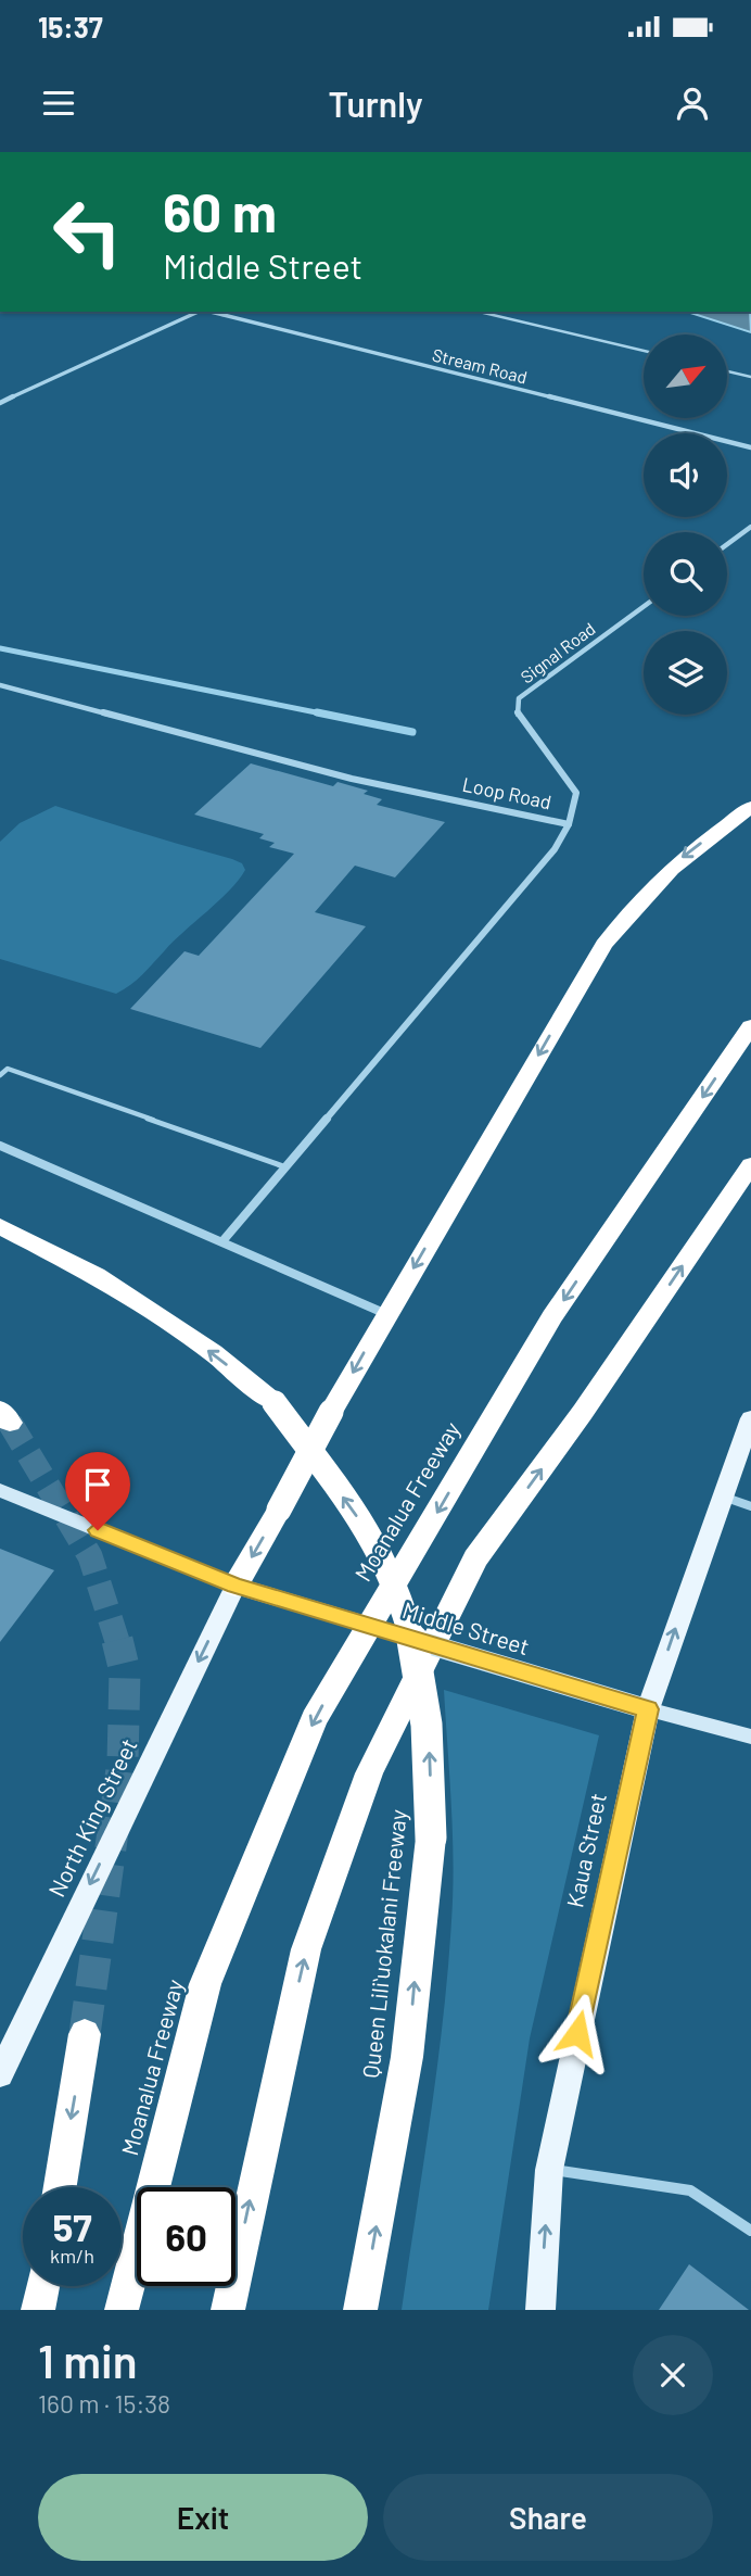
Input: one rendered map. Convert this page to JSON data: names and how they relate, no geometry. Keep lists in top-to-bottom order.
{
  "streets": {
    "highway": ["Moanalua Freeway", "Queen Liliʻuokalani Freeway"],
    "main road": ["Middle Street", "North King Street", "Kaua Street"],
    "street": ["Stream Road", "Signal Road", "Loop Road"]
  },
  "crossings": [
    ["Signal Road", "Loop Road"],
    ["Middle Street", "North King Street"],
    ["Middle Street", "Kaua Street"]
  ],
  "one_way": ["North King Street", "Kaua Street", "Queen Liliʻuokalani Freeway"],
  "north": "top right",
  "page": {
    "status": "15:37",
    "header": "Turnly",
    "turn": ["60 m", "Middle Street"],
    "speed": "57 km/h",
    "limit": "60",
    "heading": ["1 min", "160 m · 15:38"],
    "buttons": ["Exit", "Share"]
  }
}
